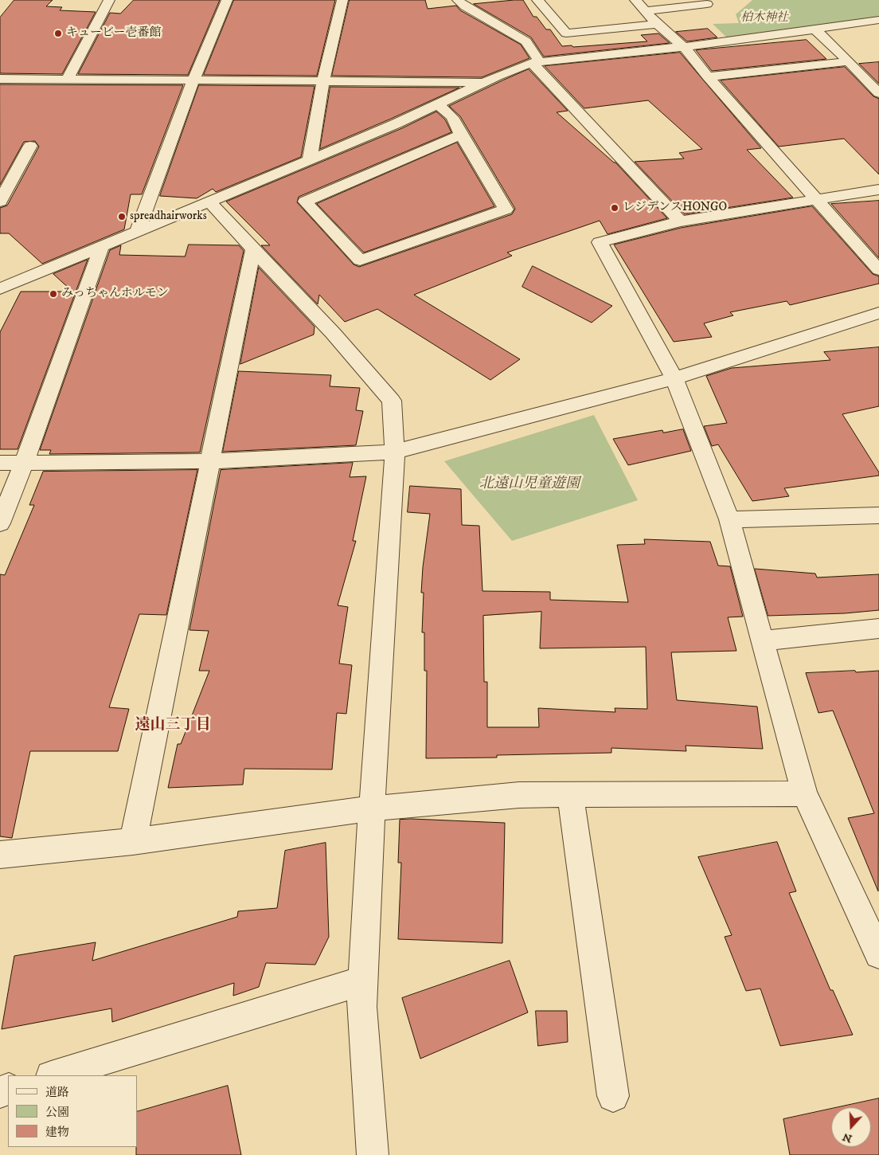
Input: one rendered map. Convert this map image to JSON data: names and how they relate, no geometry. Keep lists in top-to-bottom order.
{
  "districts": ["遠山三丁目"],
  "parks": ["柏木神社", "北遠山児童遊園"],
  "places": [
    "キュービー壱番館",
    "レジデンスHONGO",
    "spreadhairworks",
    "みっちゃんホルモン"
  ],
  "legend": ["道路", "公園", "建物"],
  "north": "bottom"
}
